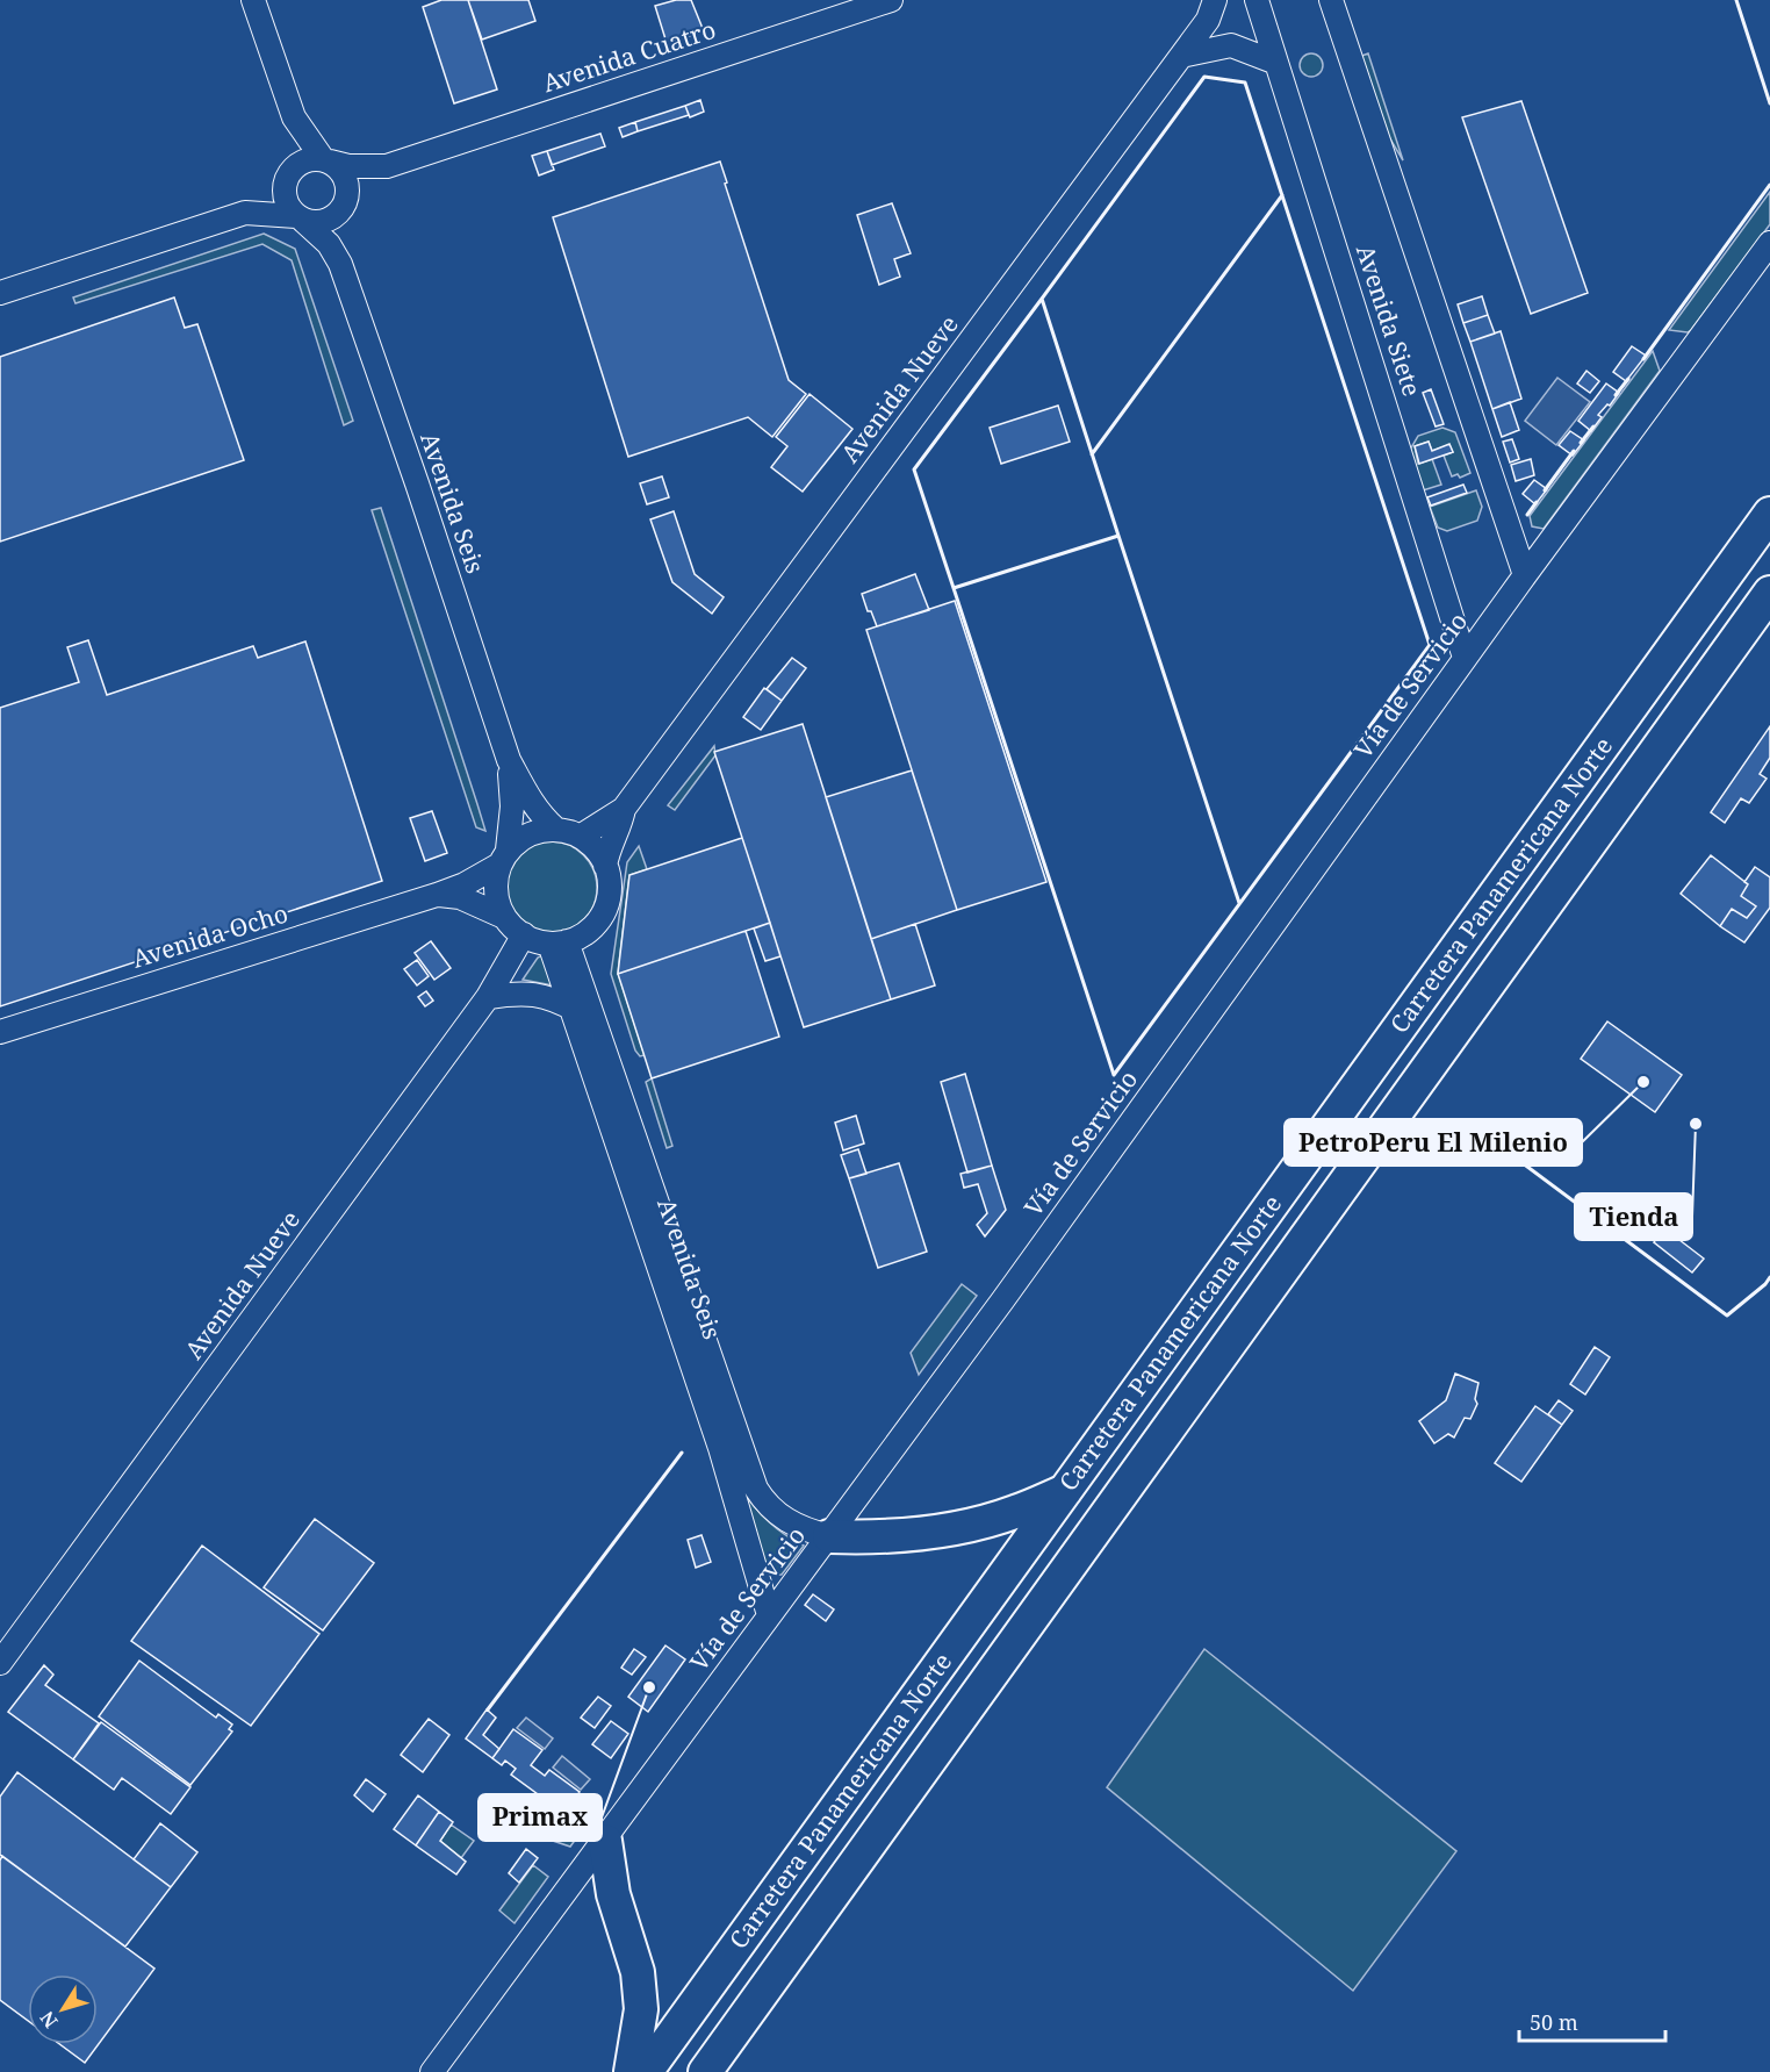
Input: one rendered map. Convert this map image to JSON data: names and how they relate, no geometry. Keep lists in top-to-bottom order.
{
  "streets": {
    "highway": ["Carretera Panamericana Norte"],
    "street": [
      "Avenida Cuatro",
      "Avenida Siete",
      "Avenida Nueve",
      "Avenida Seis",
      "Vía de Servicio",
      "Avenida Ocho"
    ]
  },
  "crossings": [
    ["Avenida Siete", "Vía de Servicio"],
    ["Avenida Nueve", "Avenida Seis"],
    ["Avenida Nueve", "Avenida Ocho"],
    ["Avenida Seis", "Vía de Servicio"],
    ["Avenida Seis", "Avenida Ocho"]
  ],
  "places": ["PetroPeru El Milenio", "Tienda", "Primax"],
  "scale_bar": "50 m",
  "north": "bottom left"
}
